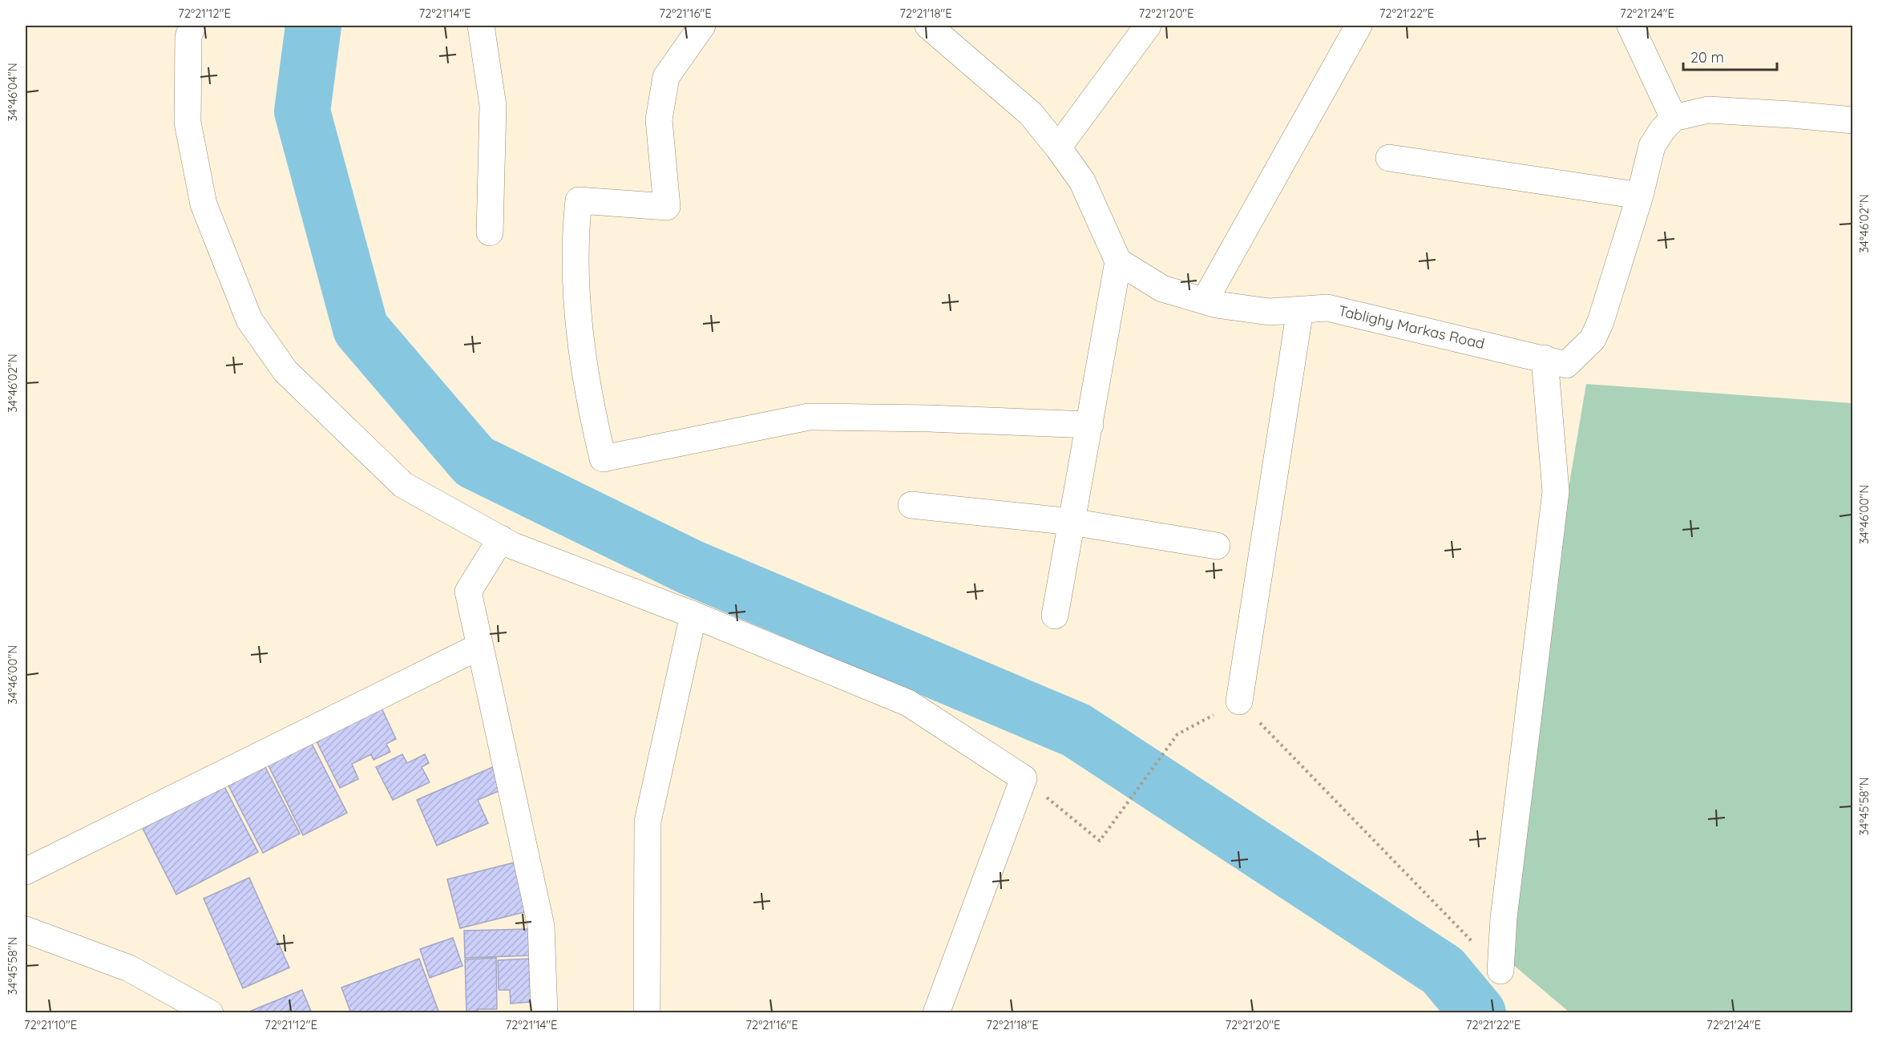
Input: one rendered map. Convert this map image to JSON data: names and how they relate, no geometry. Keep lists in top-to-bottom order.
{
  "streets": {
    "street": ["Tablighy Markas Road"]
  },
  "scale_bar": "20 m",
  "coordinates": [
    "72°21'12\"E",
    "72°21'14\"E",
    "72°21'16\"E",
    "72°21'18\"E",
    "72°21'20\"E",
    "72°21'22\"E",
    "72°21'24\"E",
    "34°46'04\"N",
    "34°46'02\"N",
    "34°46'00\"N",
    "34°45'58\"N",
    "72°21'10\"E"
  ]
}
